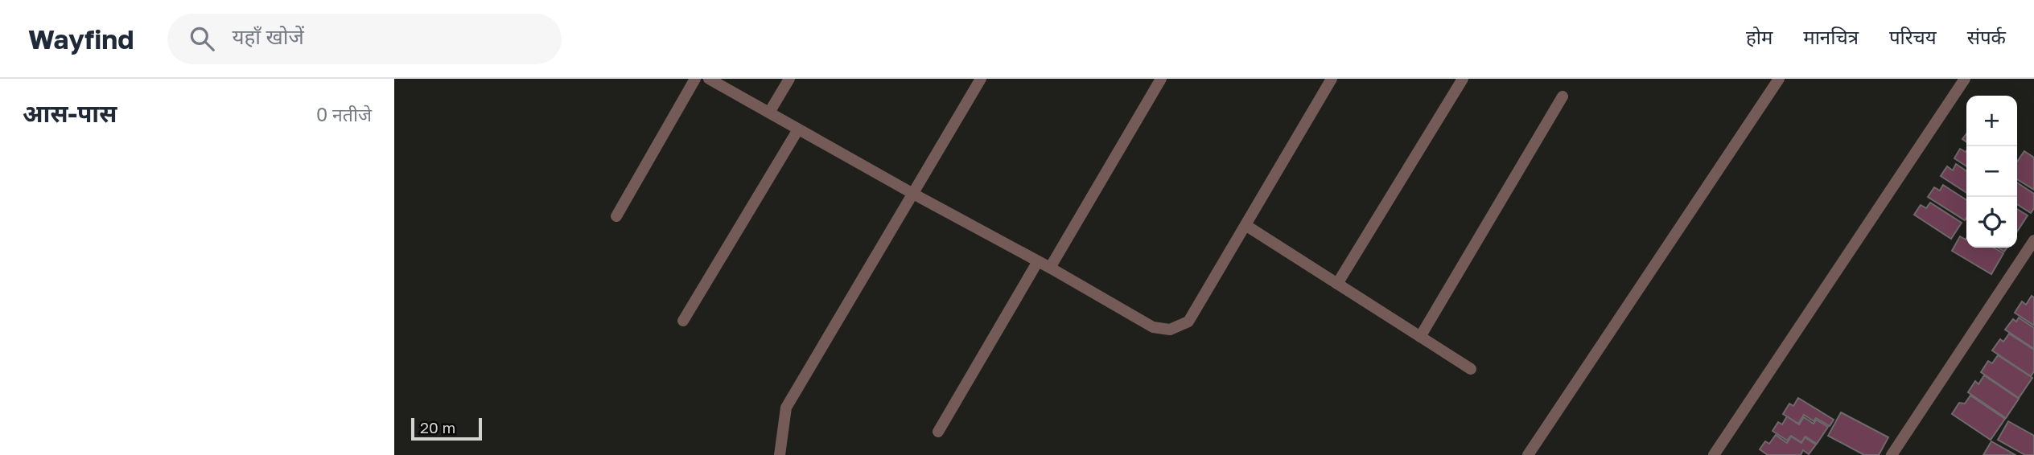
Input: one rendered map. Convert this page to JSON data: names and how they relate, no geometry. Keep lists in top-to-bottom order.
{
  "scale_bar": "20 m",
  "page": {
    "header": "Wayfind",
    "search": "यहाँ खोजें",
    "nav": [
      "होम",
      "मानचित्र",
      "परिचय",
      "संपर्क"
    ],
    "heading": ["आस-पास", "0 नतीजे"],
    "map_buttons": ["+", "−"],
    "scale": "20 m"
  }
}
